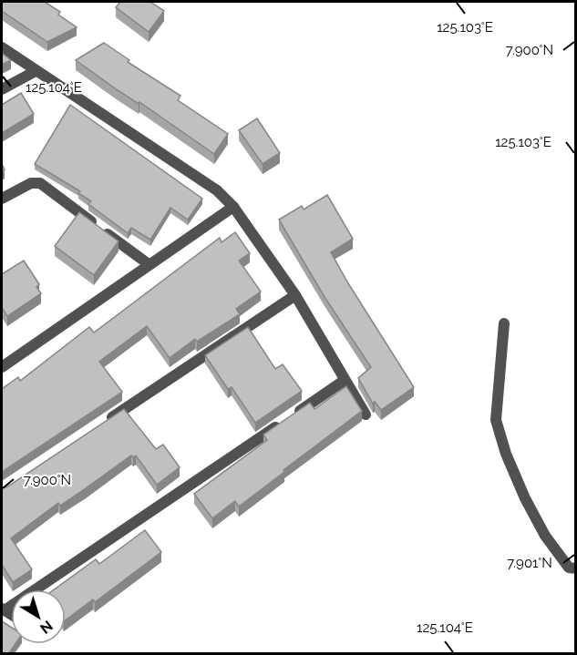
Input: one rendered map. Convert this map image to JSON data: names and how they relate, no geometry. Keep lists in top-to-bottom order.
{
  "north": "bottom right",
  "coordinates": [
    "125.103°E",
    "7.900°N",
    "125.104°E",
    "7.901°N"
  ]
}
